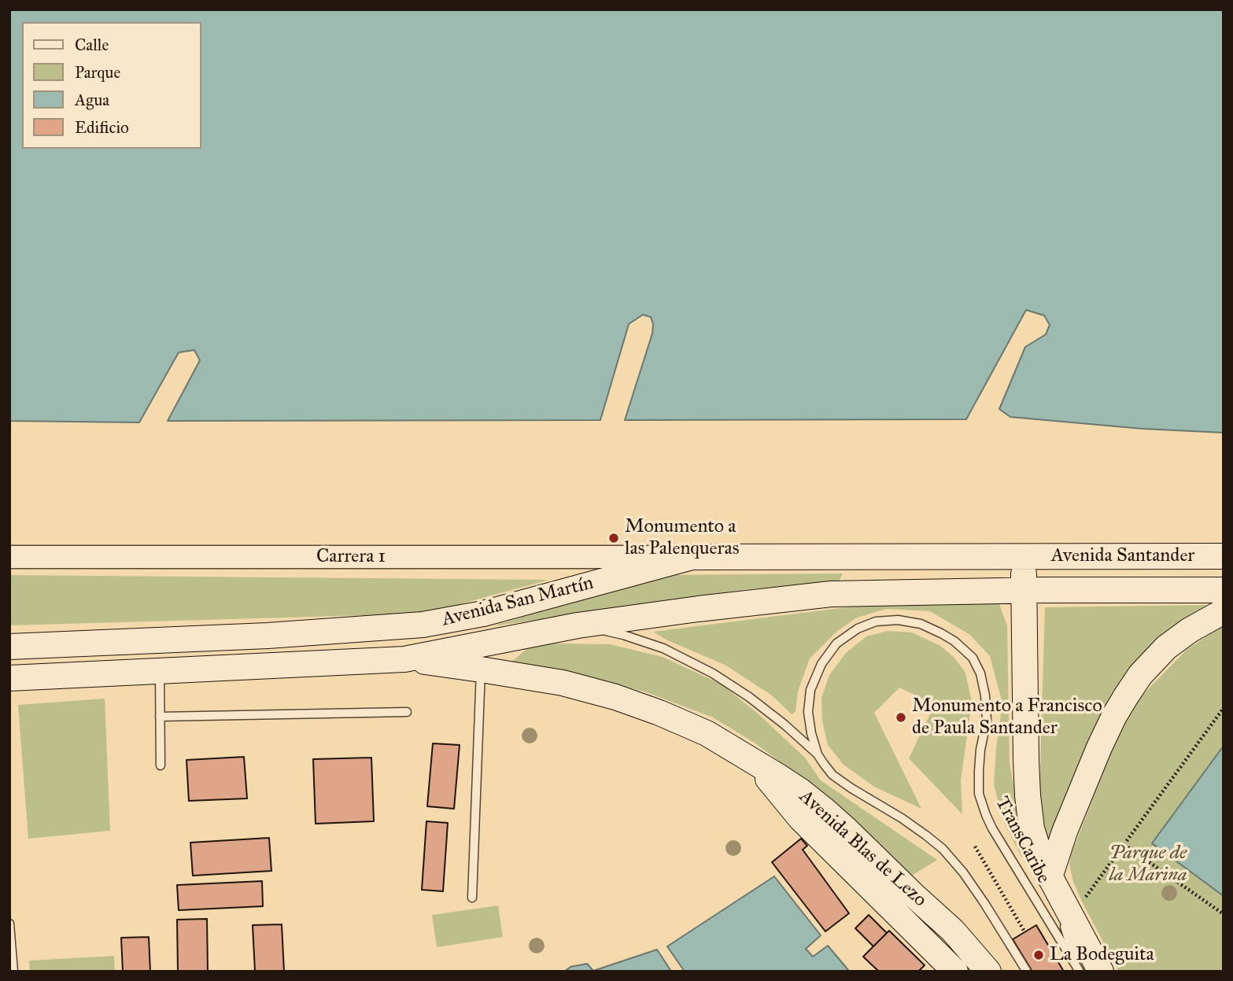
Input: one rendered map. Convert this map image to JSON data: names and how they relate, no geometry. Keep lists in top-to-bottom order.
{
  "streets": {
    "main road": ["Avenida Santander", "Avenida San Martín", "Avenida Blas de Lezo"],
    "street": ["Carrera 1"],
    "lane": ["TransCaribe"]
  },
  "crossings": [
    ["Avenida Santander", "Avenida San Martín"],
    ["Carrera 1", "Avenida San Martín"],
    ["Avenida San Martín", "TransCaribe"],
    ["Avenida San Martín", "Avenida Blas de Lezo"]
  ],
  "parks": ["Parque de la Marina"],
  "places": ["Monumento a las Palenqueras", "Monumento a Francisco de Paula Santander", "La Bodeguita"],
  "legend": [
    "Calle",
    "Parque",
    "Agua",
    "Edificio"
  ]
}
